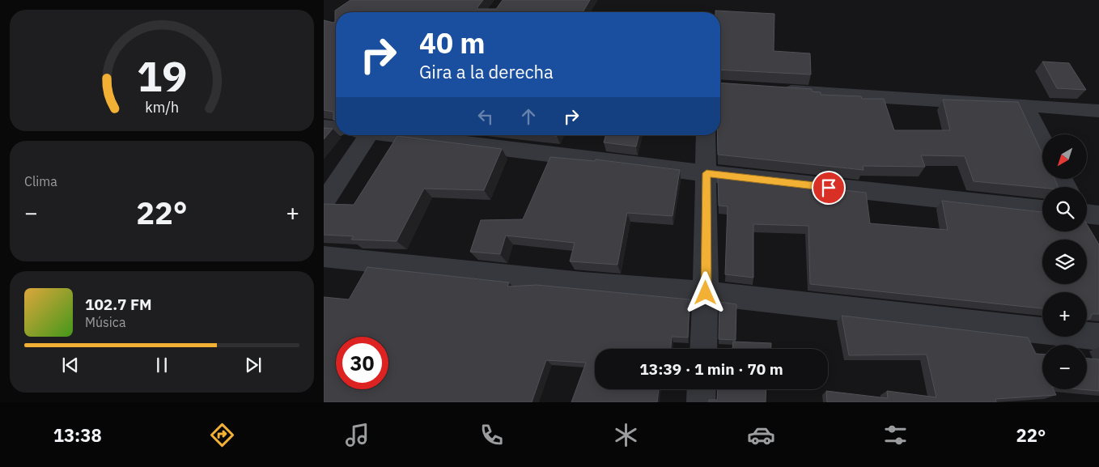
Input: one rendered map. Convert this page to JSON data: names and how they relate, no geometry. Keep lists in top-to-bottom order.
{
  "north": "bottom left",
  "page": {
    "turn": ["40 m", "Gira a la derecha"],
    "map_buttons": ["+", "−"],
    "tile": "Clima",
    "heat": ["−", "22°", "+"],
    "song": ["102.7 FM", "Música"],
    "limit": "30",
    "trip": "13:39 · 1 min · 70 m",
    "tabs": ["13:38", "22°"],
    "gauge": ["19", "km/h"]
  }
}
